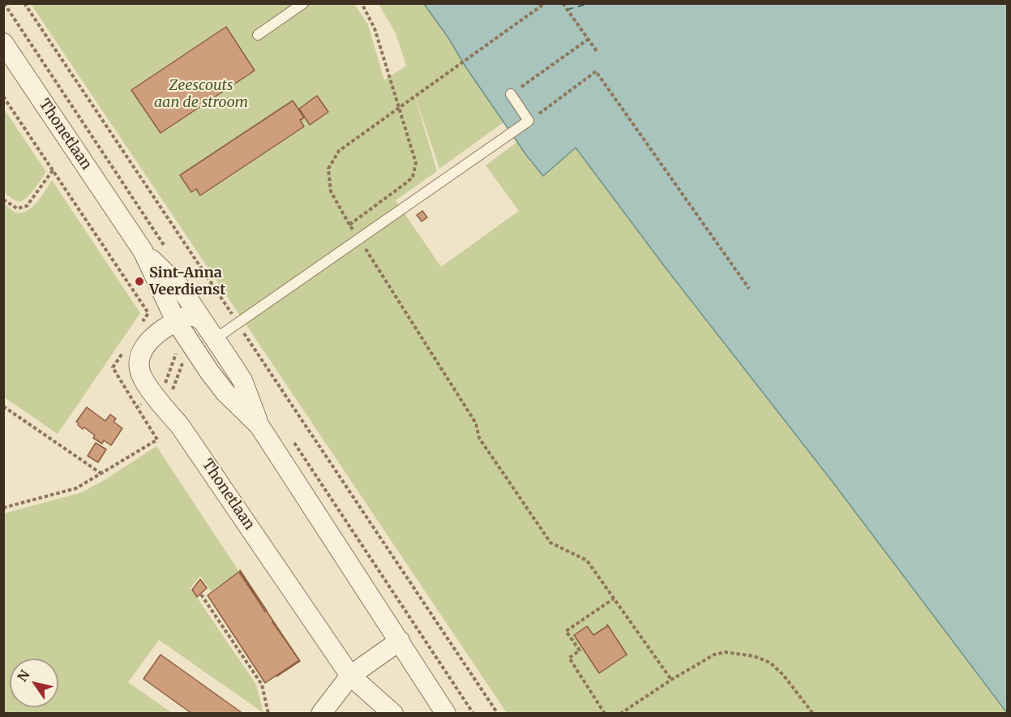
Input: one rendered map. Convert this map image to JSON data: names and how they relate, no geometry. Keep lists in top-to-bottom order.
{
  "streets": {
    "street": ["Thonetlaan"]
  },
  "parks": ["Zeescouts aan de stroom"],
  "places": ["Sint-Anna Veerdienst"],
  "north": "top left"
}
